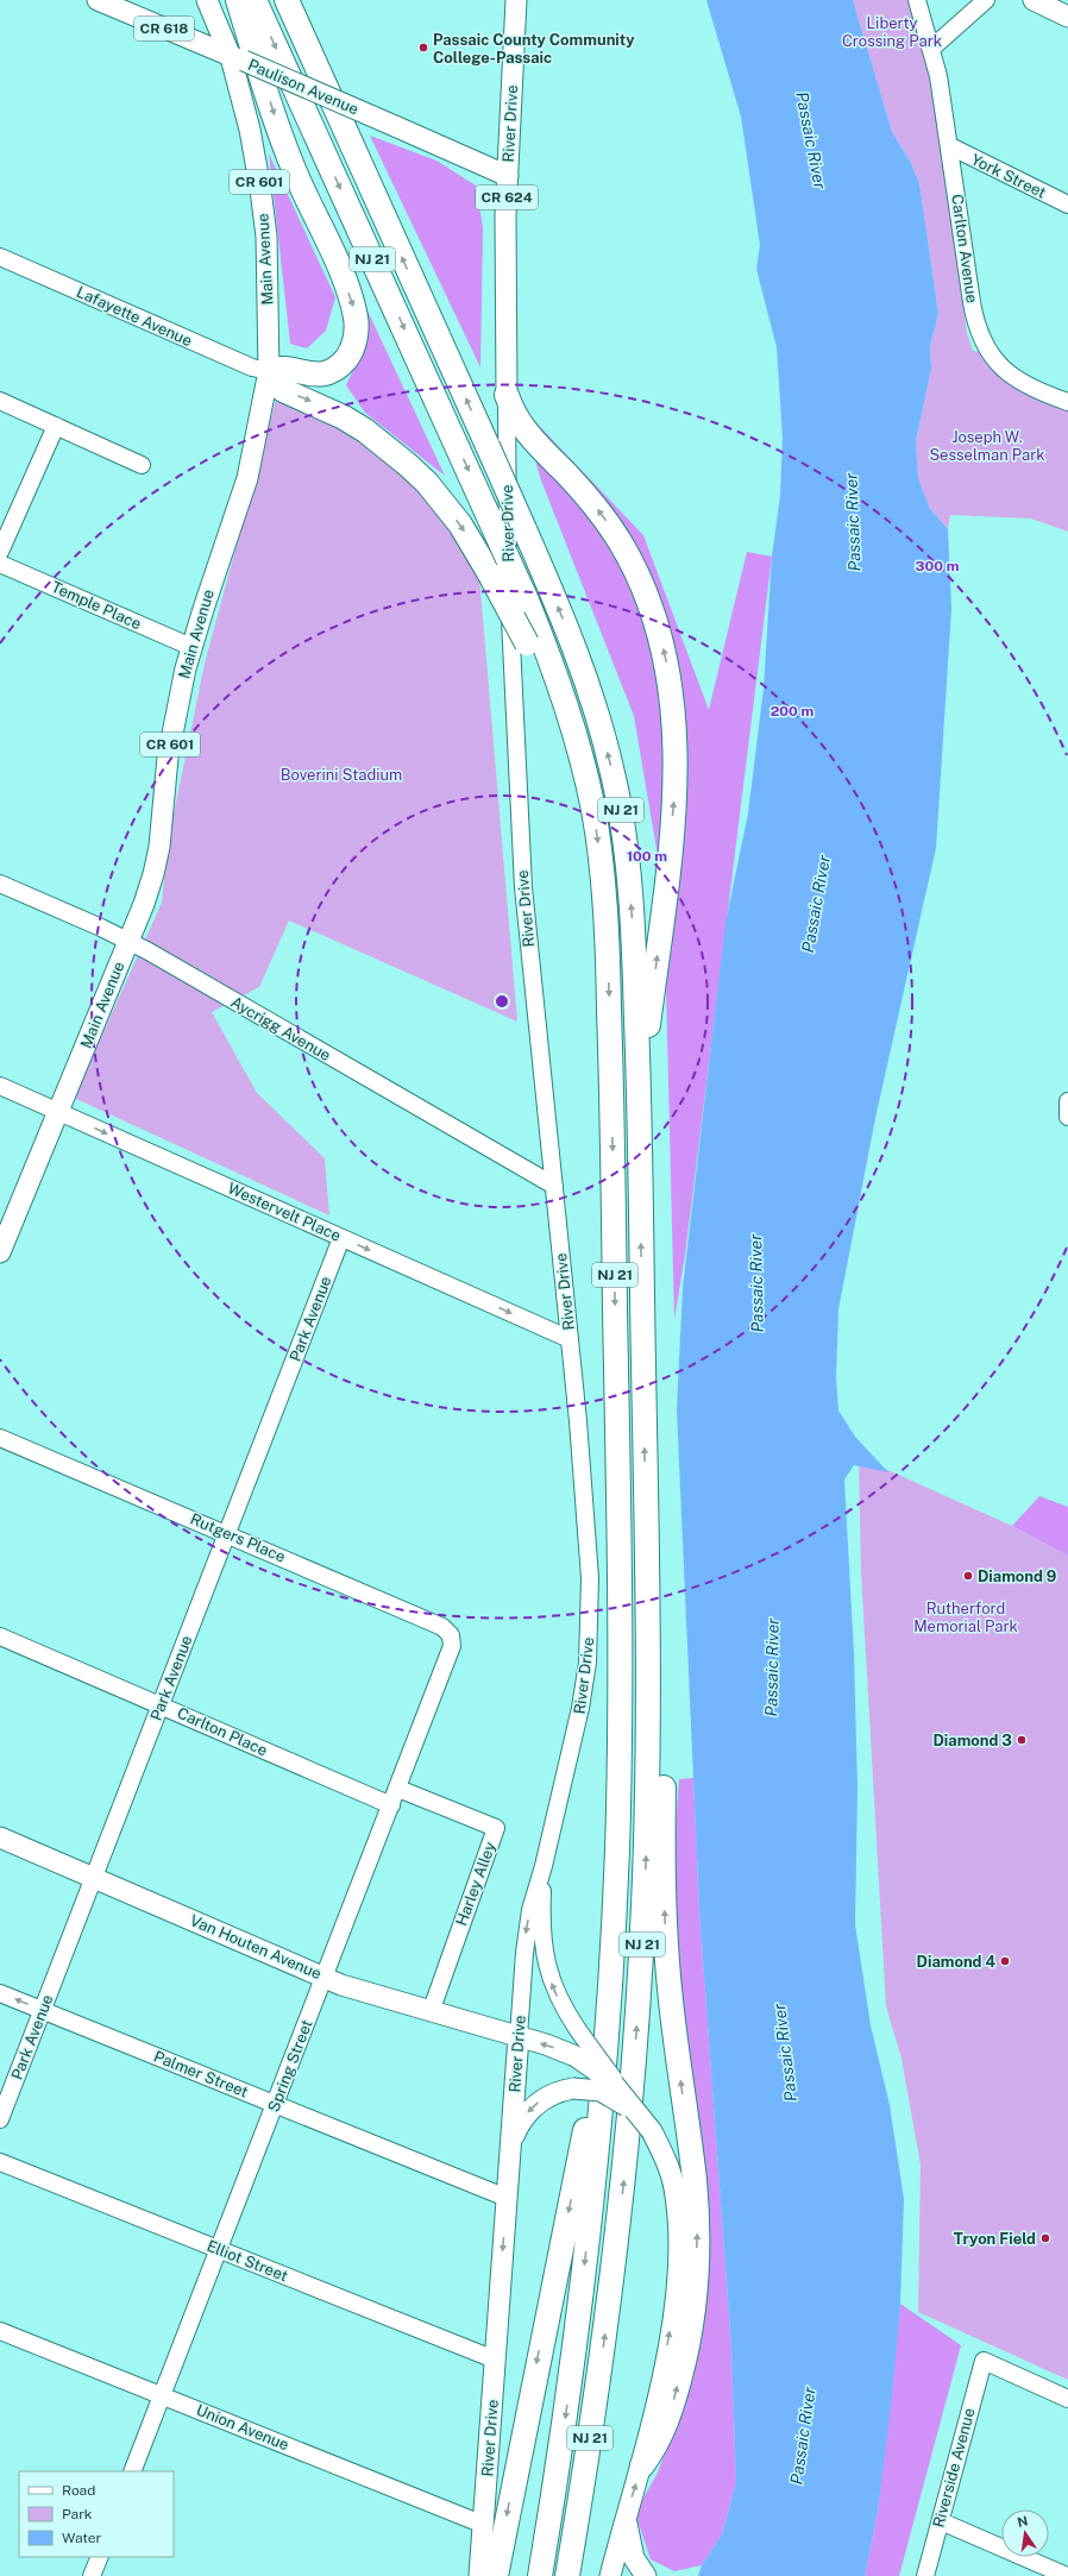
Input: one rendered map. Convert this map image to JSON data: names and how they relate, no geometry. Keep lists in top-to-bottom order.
{
  "streets": {
    "highway": ["NJ 21"],
    "main road": [
      "CR 618",
      "Paulison Avenue",
      "River Drive",
      "CR 601",
      "CR 624",
      "Main Avenue",
      "Van Houten Avenue"
    ],
    "street": [
      "York Street",
      "Carlton Avenue",
      "Lafayette Avenue",
      "Temple Place",
      "Aycrigg Avenue",
      "Westervelt Place",
      "Park Avenue",
      "Rutgers Place",
      "Carlton Place",
      "Harley Alley",
      "Spring Street",
      "Palmer Street",
      "Elliot Street",
      "Union Avenue",
      "Riverside Avenue"
    ]
  },
  "crossings": [
    ["Paulison Avenue", "River Drive"],
    ["Paulison Avenue", "Main Avenue"],
    ["River Drive", "CR 624"],
    ["River Drive", "Aycrigg Avenue"],
    ["River Drive", "Westervelt Place"],
    ["River Drive", "Van Houten Avenue"],
    ["River Drive", "Palmer Street"],
    ["River Drive", "Elliot Street"],
    ["River Drive", "Union Avenue"],
    ["York Street", "Carlton Avenue"],
    ["CR 624", "Van Houten Avenue"],
    ["Main Avenue", "Lafayette Avenue"],
    ["Main Avenue", "Temple Place"],
    ["Main Avenue", "Aycrigg Avenue"],
    ["Main Avenue", "Westervelt Place"],
    ["Westervelt Place", "Park Avenue"],
    ["Park Avenue", "Rutgers Place"],
    ["Park Avenue", "Carlton Place"],
    ["Park Avenue", "Van Houten Avenue"],
    ["Park Avenue", "Palmer Street"],
    ["Rutgers Place", "Spring Street"],
    ["Carlton Place", "Spring Street"],
    ["Harley Alley", "Van Houten Avenue"],
    ["Harley Alley", "Spring Street"],
    ["Van Houten Avenue", "Spring Street"],
    ["Spring Street", "Palmer Street"],
    ["Spring Street", "Elliot Street"],
    ["Spring Street", "Union Avenue"]
  ],
  "one_way": ["Westervelt Place"],
  "water": ["Passaic River"],
  "parks": [
    "Liberty Crossing Park",
    "Joseph W. Sesselman Park",
    "Boverini Stadium",
    "Rutherford Memorial Park"
  ],
  "places": [
    "Passaic County Community College-Passaic",
    "Diamond 9",
    "Diamond 3",
    "Diamond 4",
    "Tryon Field"
  ],
  "legend": ["Road", "Park", "Water"],
  "north": "top",
  "rings": ["300 m", "200 m", "100 m"]
}
